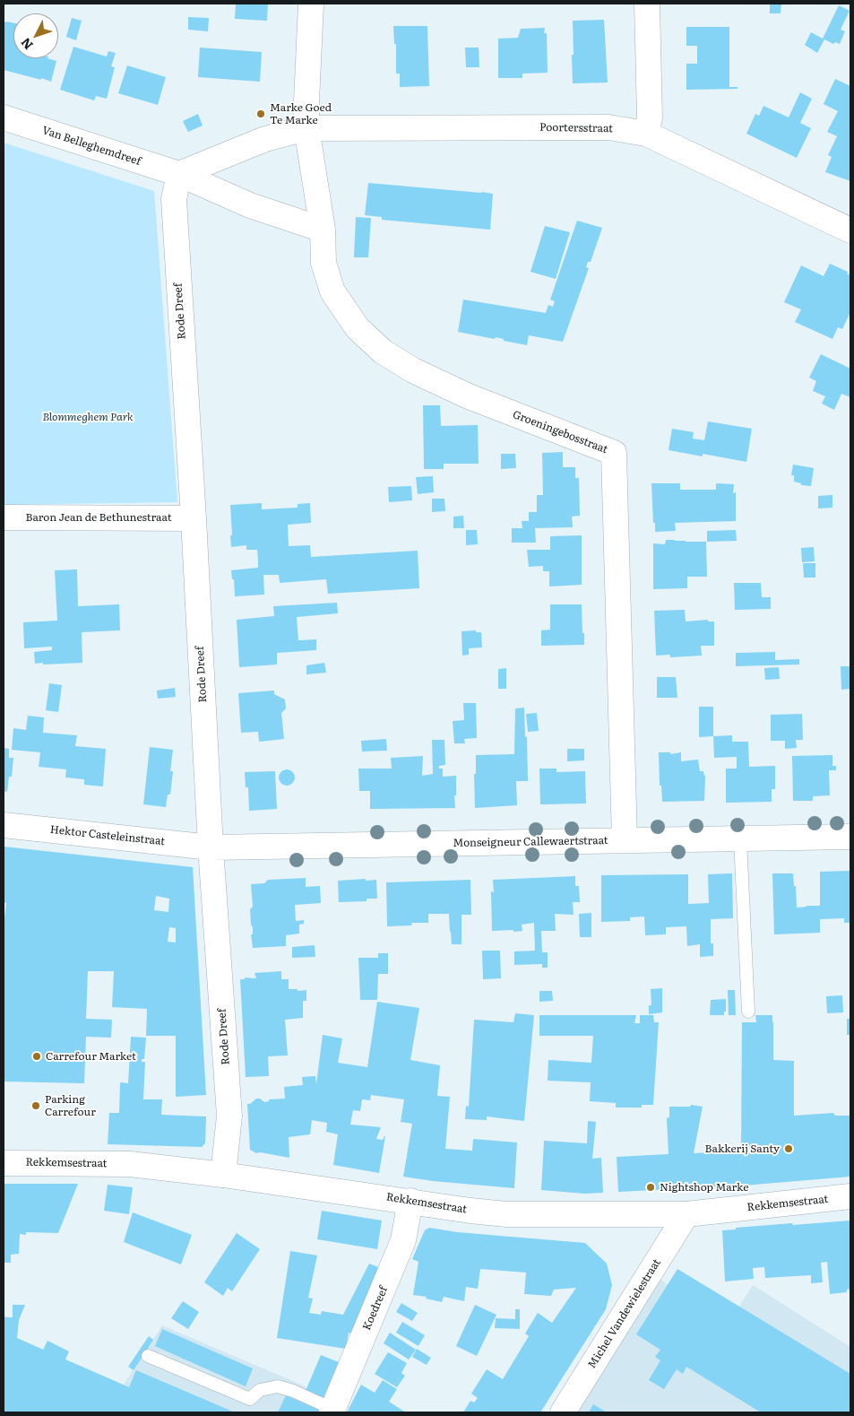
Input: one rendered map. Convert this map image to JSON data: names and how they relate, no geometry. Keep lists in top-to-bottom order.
{
  "streets": {
    "street": [
      "Poortersstraat",
      "Van Belleghemdreef",
      "Rode Dreef",
      "Groeningebosstraat",
      "Baron Jean de Bethunestraat",
      "Hektor Casteleinstraat",
      "Monseigneur Callewaertstraat",
      "Rekkemsestraat",
      "Koedreef",
      "Michel Vandewielestraat"
    ]
  },
  "crossings": [
    ["Poortersstraat", "Groeningebosstraat"],
    ["Van Belleghemdreef", "Rode Dreef"],
    ["Van Belleghemdreef", "Groeningebosstraat"],
    ["Rode Dreef", "Baron Jean de Bethunestraat"],
    ["Rode Dreef", "Hektor Casteleinstraat"],
    ["Rode Dreef", "Monseigneur Callewaertstraat"],
    ["Rode Dreef", "Rekkemsestraat"],
    ["Groeningebosstraat", "Monseigneur Callewaertstraat"],
    ["Hektor Casteleinstraat", "Monseigneur Callewaertstraat"],
    ["Rekkemsestraat", "Koedreef"],
    ["Rekkemsestraat", "Michel Vandewielestraat"]
  ],
  "parks": ["Blommeghem Park"],
  "places": [
    "Marke Goed Te Marke",
    "Carrefour Market",
    "Parking Carrefour",
    "Bakkerij Santy",
    "Nightshop Marke"
  ],
  "north": "bottom left"
}
